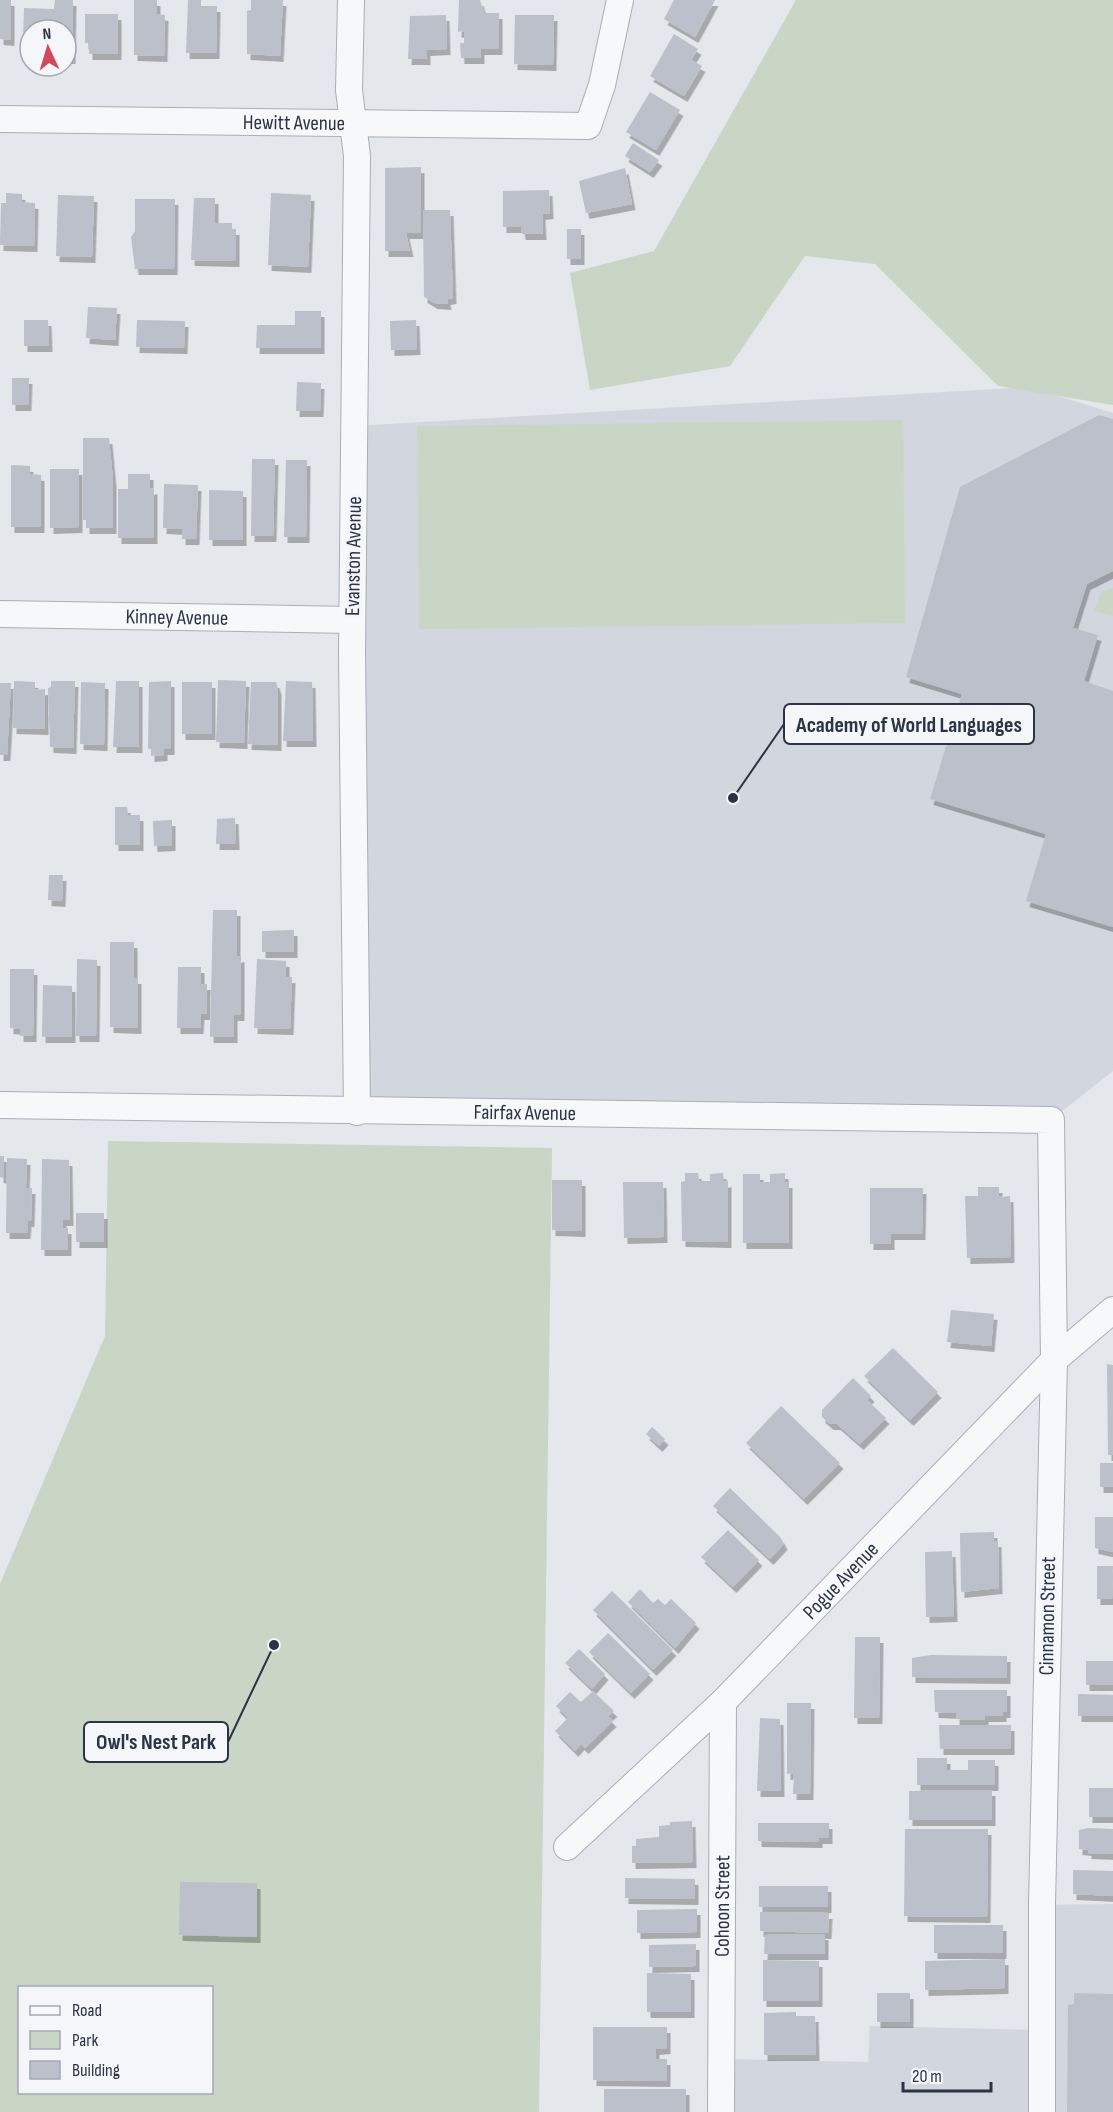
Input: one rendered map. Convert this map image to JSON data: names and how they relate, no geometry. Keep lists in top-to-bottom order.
{
  "streets": {
    "street": [
      "Hewitt Avenue",
      "Evanston Avenue",
      "Kinney Avenue",
      "Fairfax Avenue",
      "Pogue Avenue",
      "Cinnamon Street",
      "Cohoon Street"
    ]
  },
  "crossings": [
    ["Hewitt Avenue", "Evanston Avenue"],
    ["Evanston Avenue", "Kinney Avenue"],
    ["Evanston Avenue", "Fairfax Avenue"],
    ["Fairfax Avenue", "Cinnamon Street"],
    ["Pogue Avenue", "Cinnamon Street"],
    ["Pogue Avenue", "Cohoon Street"]
  ],
  "places": ["Academy of World Languages", "Owl's Nest Park"],
  "legend": ["Road", "Park", "Building"],
  "scale_bar": "20 m",
  "north": "top"
}
